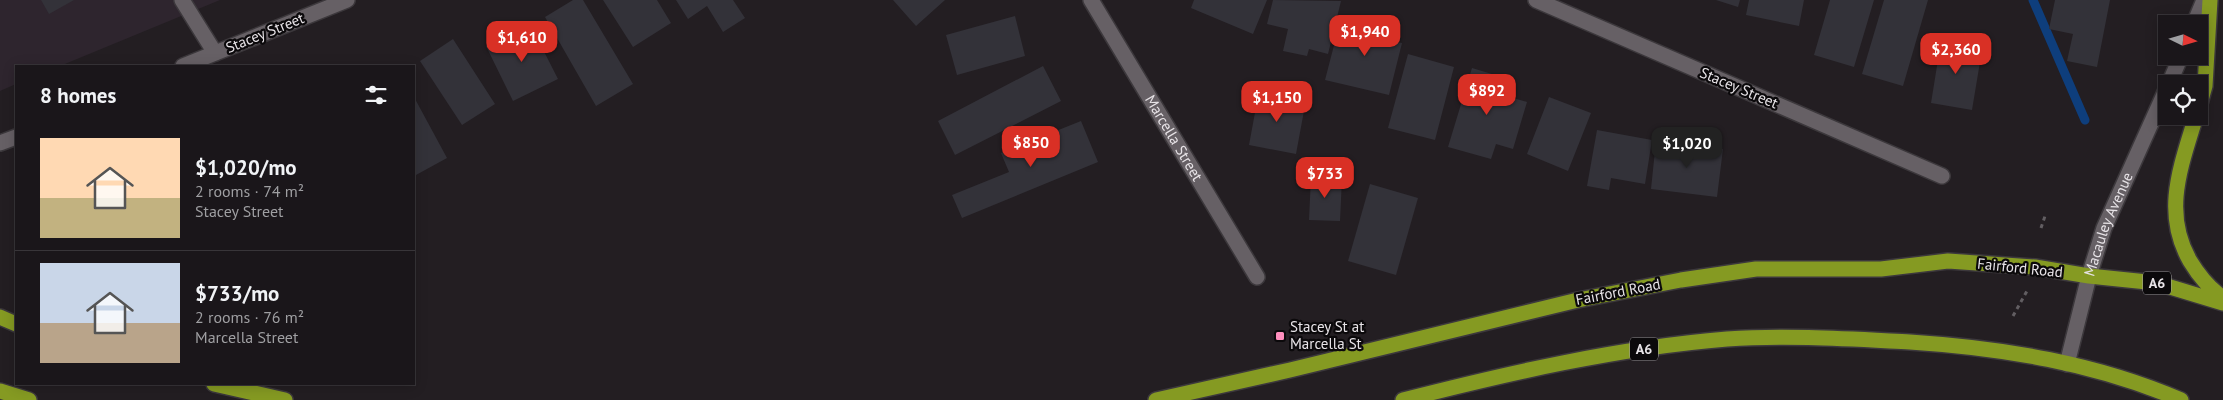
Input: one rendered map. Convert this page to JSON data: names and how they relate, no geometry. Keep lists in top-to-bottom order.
{
  "streets": {
    "highway": ["Fairford Road", "A6"],
    "street": ["Stacey Street", "Marcella Street", "Macauley Avenue"]
  },
  "crossings": [
    ["Macauley Avenue", "Fairford Road"],
    ["Macauley Avenue", "A6"],
    ["Fairford Road", "A6"]
  ],
  "places": {
    "transit": ["Stacey St at Marcella St"]
  },
  "north": "right",
  "page": {
    "price": [
      "$1,940",
      "$1,610",
      "$2,360",
      "$892",
      "$1,150",
      "$850",
      "$1,020",
      "$733"
    ],
    "heading": "8 homes",
    "list": [
      {
        "name": "$1,020/mo",
        "note": "2 rooms · 74 m² · Stacey Street"
      },
      {
        "name": "$733/mo",
        "note": "2 rooms · 76 m² · Marcella Street"
      }
    ]
  }
}
